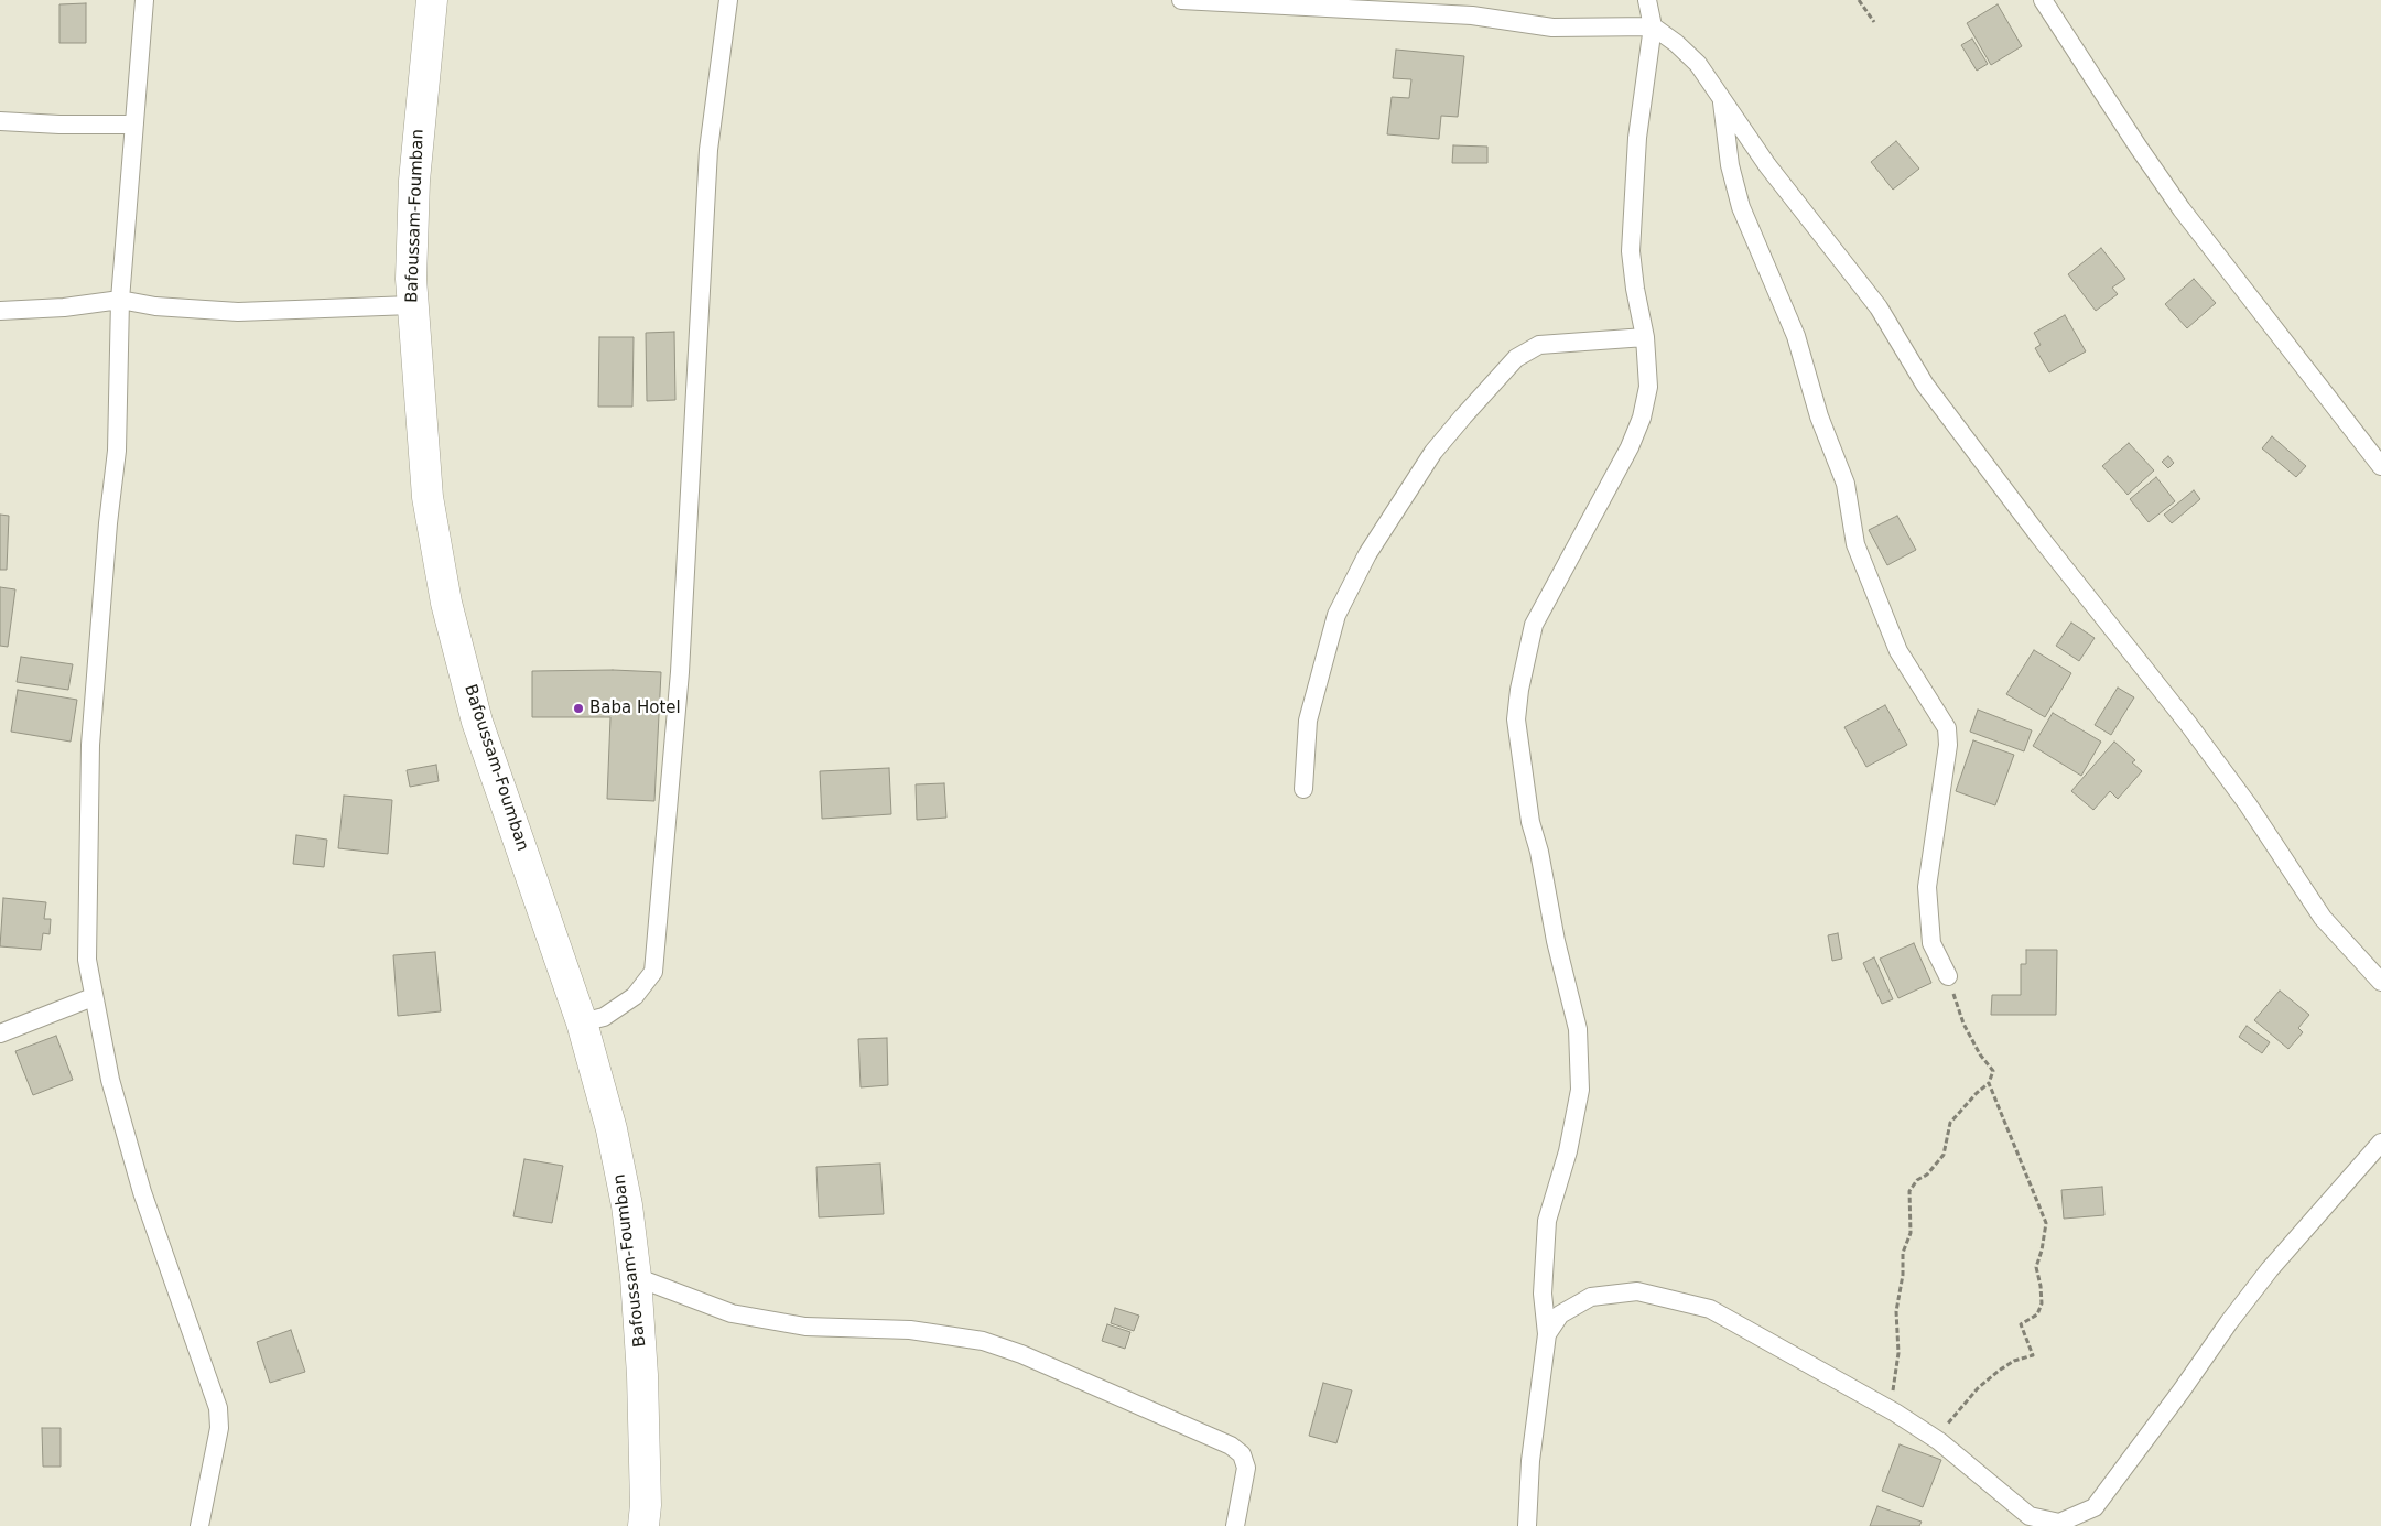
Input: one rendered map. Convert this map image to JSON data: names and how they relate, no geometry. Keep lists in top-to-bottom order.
{
  "streets": {
    "highway": ["Bafoussam-Foumban"]
  },
  "places": ["Baba Hotel"]
}
